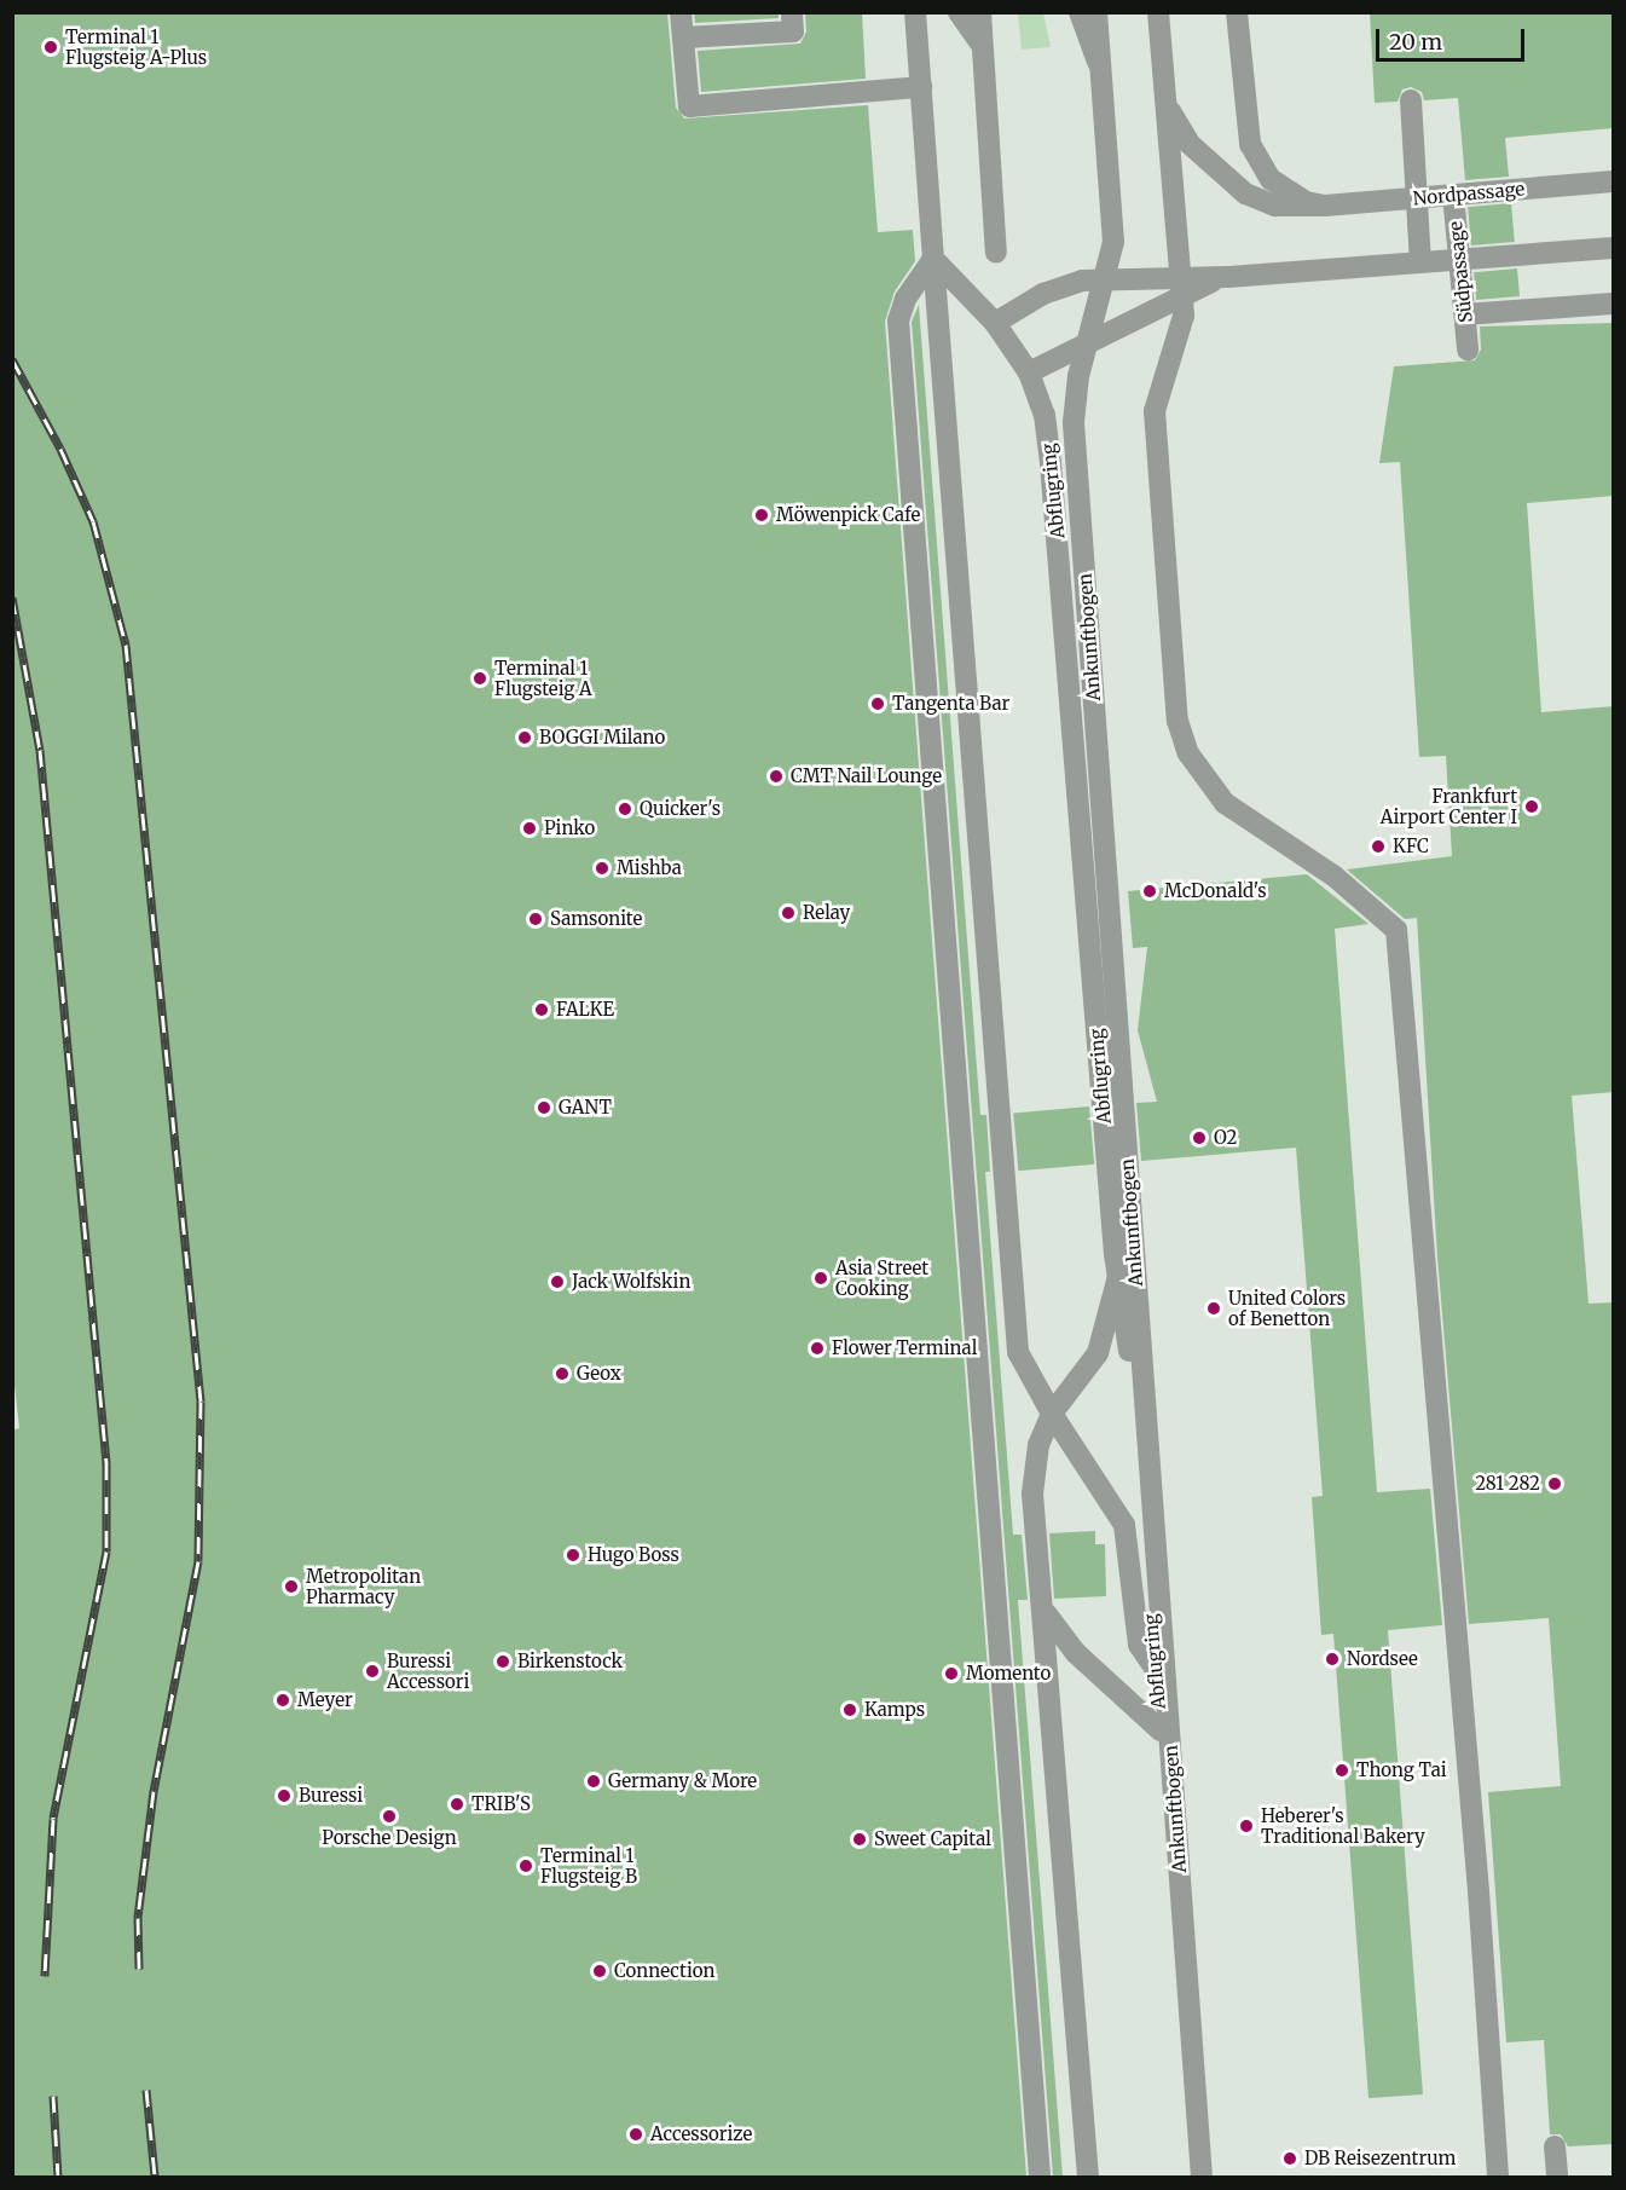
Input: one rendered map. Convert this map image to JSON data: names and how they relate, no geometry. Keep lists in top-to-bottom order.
{
  "streets": {
    "street": [
      "Nordpassage",
      "Südpassage",
      "Abflugring",
      "Ankunftbogen"
    ]
  },
  "crossings": [
    ["Nordpassage", "Südpassage"]
  ],
  "places": [
    "Terminal 1 Flugsteig A-Plus",
    "Möwenpick Cafe",
    "Terminal 1 Flugsteig A",
    "Tangenta Bar",
    "BOGGI Milano",
    "CMT Nail Lounge",
    "Frankfurt Airport Center I",
    "Quicker's",
    "Pinko",
    "KFC",
    "Mishba",
    "McDonald's",
    "Relay",
    "Samsonite",
    "FALKE",
    "GANT",
    "O2",
    "Asia Street Cooking",
    "Jack Wolfskin",
    "United Colors of Benetton",
    "Flower Terminal",
    "Geox",
    "281 282",
    "Hugo Boss",
    "Metropolitan Pharmacy",
    "Nordsee",
    "Birkenstock",
    "Buressi Accessori",
    "Momento",
    "Meyer",
    "Kamps",
    "Thong Tai",
    "Germany & More",
    "Buressi",
    "TRIB'S",
    "Porsche Design",
    "Heberer's Traditional Bakery",
    "Sweet Capital",
    "Terminal 1 Flugsteig B",
    "Connection",
    "Accessorize",
    "DB Reisezentrum"
  ],
  "scale_bar": "20 m"
}
